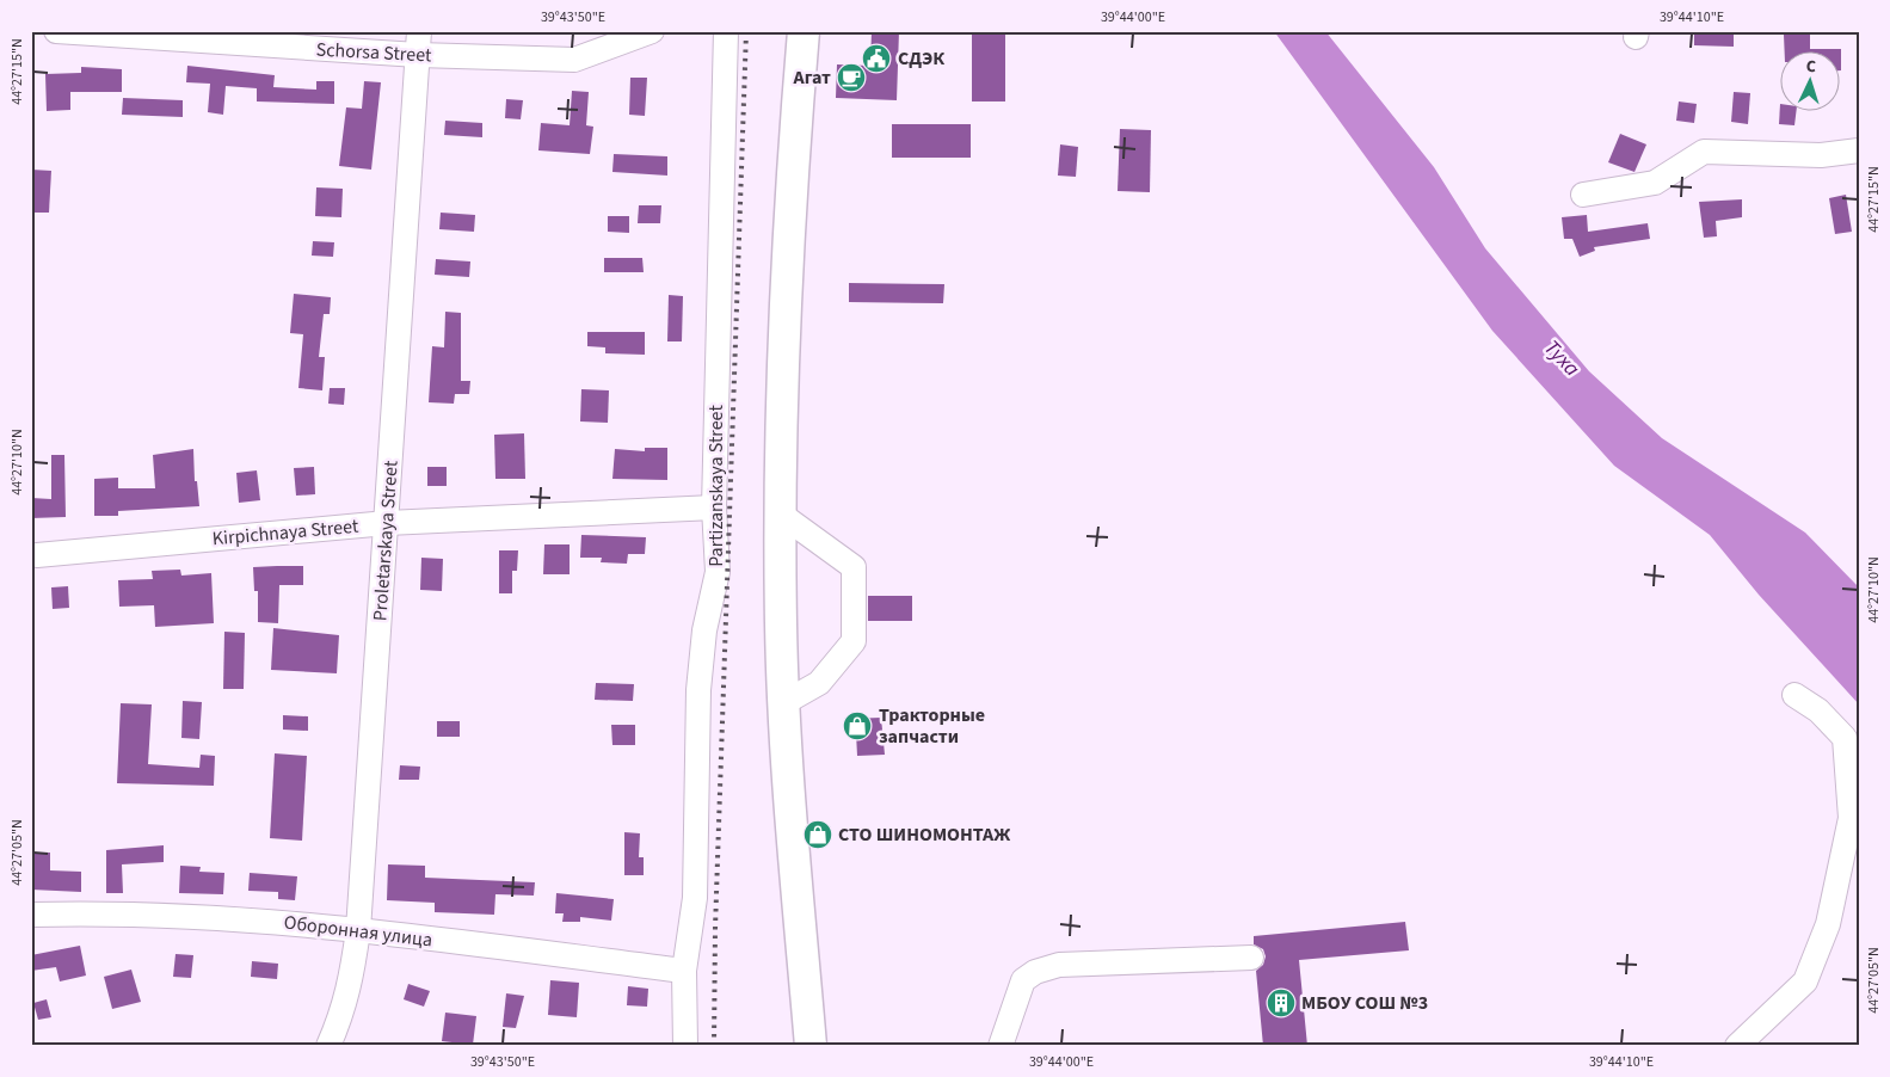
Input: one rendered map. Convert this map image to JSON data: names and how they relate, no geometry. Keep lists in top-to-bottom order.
{
  "streets": {
    "street": [
      "Schorsa Street",
      "Partizanskaya Street",
      "Kirpichnaya Street",
      "Proletarskaya Street",
      "Оборонная улица"
    ]
  },
  "crossings": [
    ["Schorsa Street", "Proletarskaya Street"],
    ["Partizanskaya Street", "Kirpichnaya Street"],
    ["Partizanskaya Street", "Оборонная улица"],
    ["Kirpichnaya Street", "Proletarskaya Street"],
    ["Proletarskaya Street", "Оборонная улица"]
  ],
  "water": ["Туха"],
  "places": {
    "public building": ["СДЭК"],
    "cafe": ["Агат"],
    "shop": ["Тракторные запчасти", "СТО ШИНОМОНТАЖ"],
    "building": ["МБОУ СОШ №3"]
  },
  "north": "top",
  "coordinates": [
    "39°43'50\"E",
    "39°44'00\"E",
    "39°44'10\"E",
    "44°27'15\"N",
    "44°27'10\"N",
    "44°27'05\"N"
  ]
}
